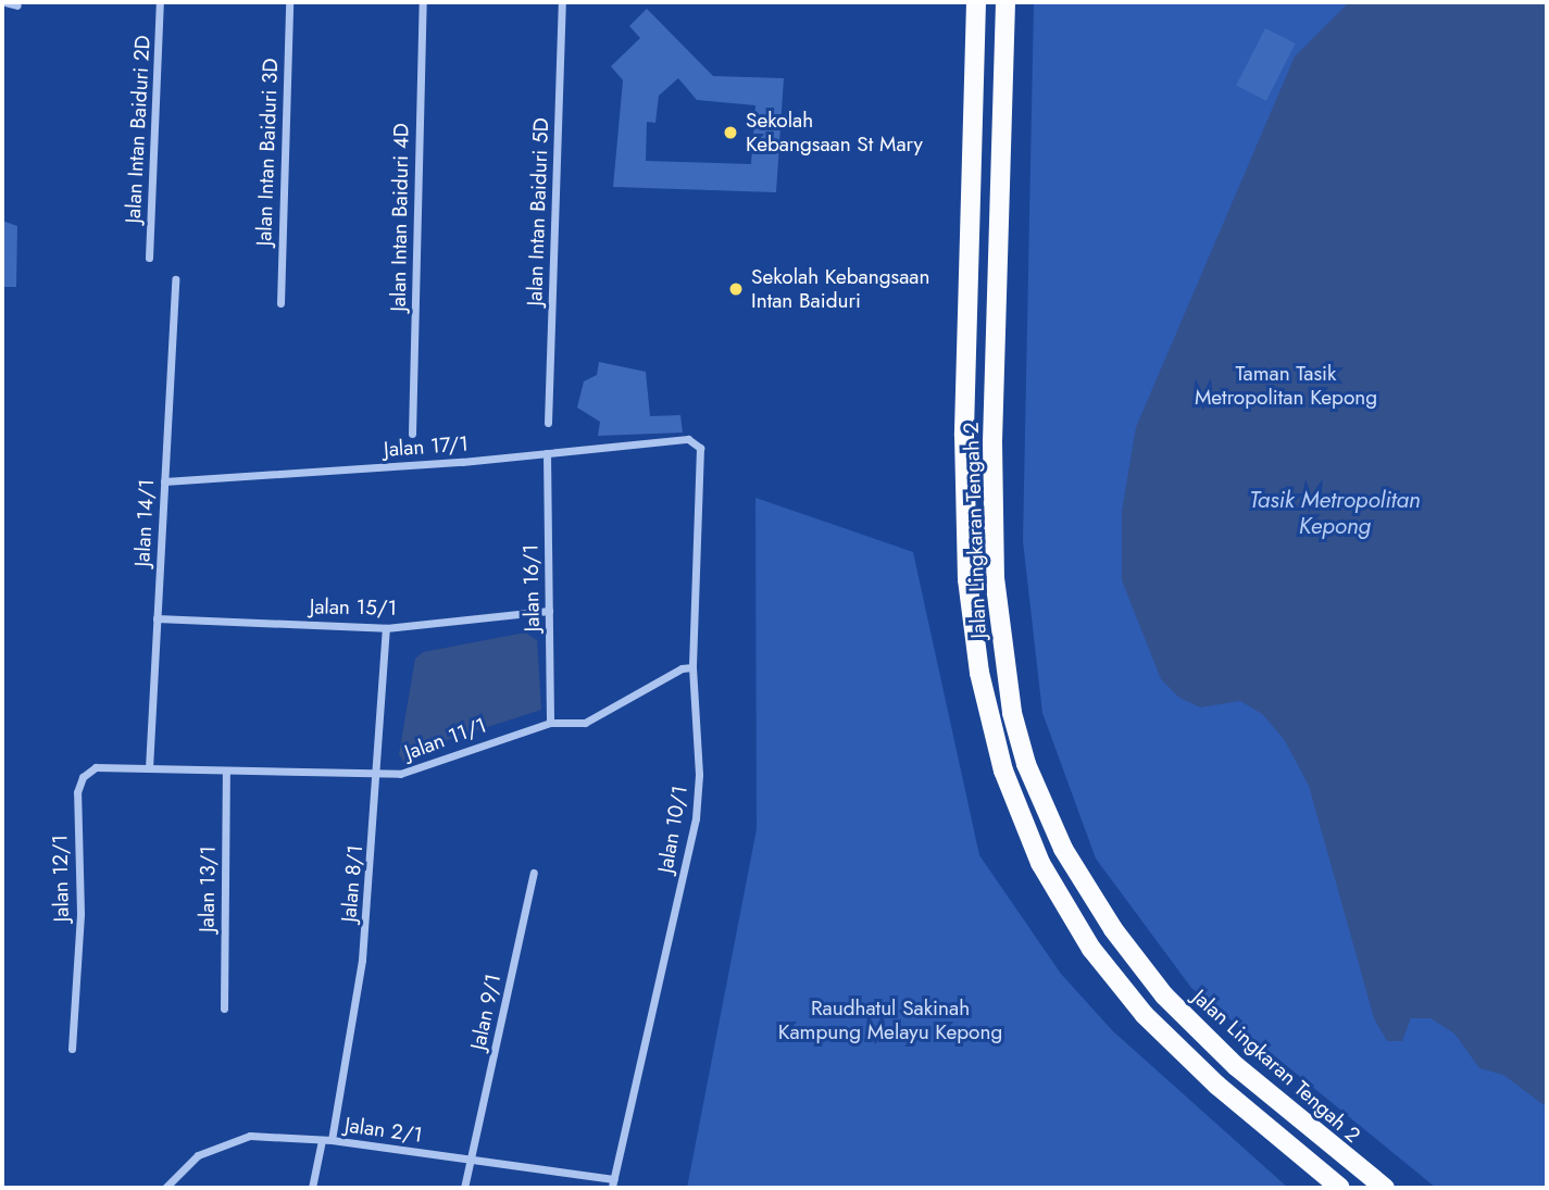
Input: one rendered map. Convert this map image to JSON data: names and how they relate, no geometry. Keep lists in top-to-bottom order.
{
  "streets": {
    "highway": ["Jalan Lingkaran Tengah 2"],
    "street": [
      "Jalan Intan Baiduri 2D",
      "Jalan Intan Baiduri 3D",
      "Jalan Intan Baiduri 5D",
      "Jalan Intan Baiduri 4D",
      "Jalan 17/1",
      "Jalan 14/1",
      "Jalan 16/1",
      "Jalan 15/1",
      "Jalan 11/1",
      "Jalan 10/1",
      "Jalan 12/1",
      "Jalan 8/1",
      "Jalan 13/1",
      "Jalan 9/1",
      "Jalan 2/1"
    ]
  },
  "crossings": [
    ["Jalan 17/1", "Jalan 14/1"],
    ["Jalan 17/1", "Jalan 16/1"],
    ["Jalan 17/1", "Jalan 10/1"],
    ["Jalan 14/1", "Jalan 15/1"],
    ["Jalan 14/1", "Jalan 11/1"],
    ["Jalan 14/1", "Jalan 12/1"],
    ["Jalan 16/1", "Jalan 15/1"],
    ["Jalan 16/1", "Jalan 11/1"],
    ["Jalan 15/1", "Jalan 8/1"],
    ["Jalan 11/1", "Jalan 10/1"],
    ["Jalan 11/1", "Jalan 12/1"],
    ["Jalan 11/1", "Jalan 8/1"],
    ["Jalan 11/1", "Jalan 13/1"],
    ["Jalan 10/1", "Jalan 2/1"],
    ["Jalan 8/1", "Jalan 2/1"],
    ["Jalan 9/1", "Jalan 2/1"]
  ],
  "water": ["Tasik Metropolitan Kepong"],
  "parks": ["Taman Tasik Metropolitan Kepong", "Raudhatul Sakinah Kampung Melayu Kepong"],
  "places": ["Sekolah Kebangsaan St Mary", "Sekolah Kebangsaan Intan Baiduri"]
}
